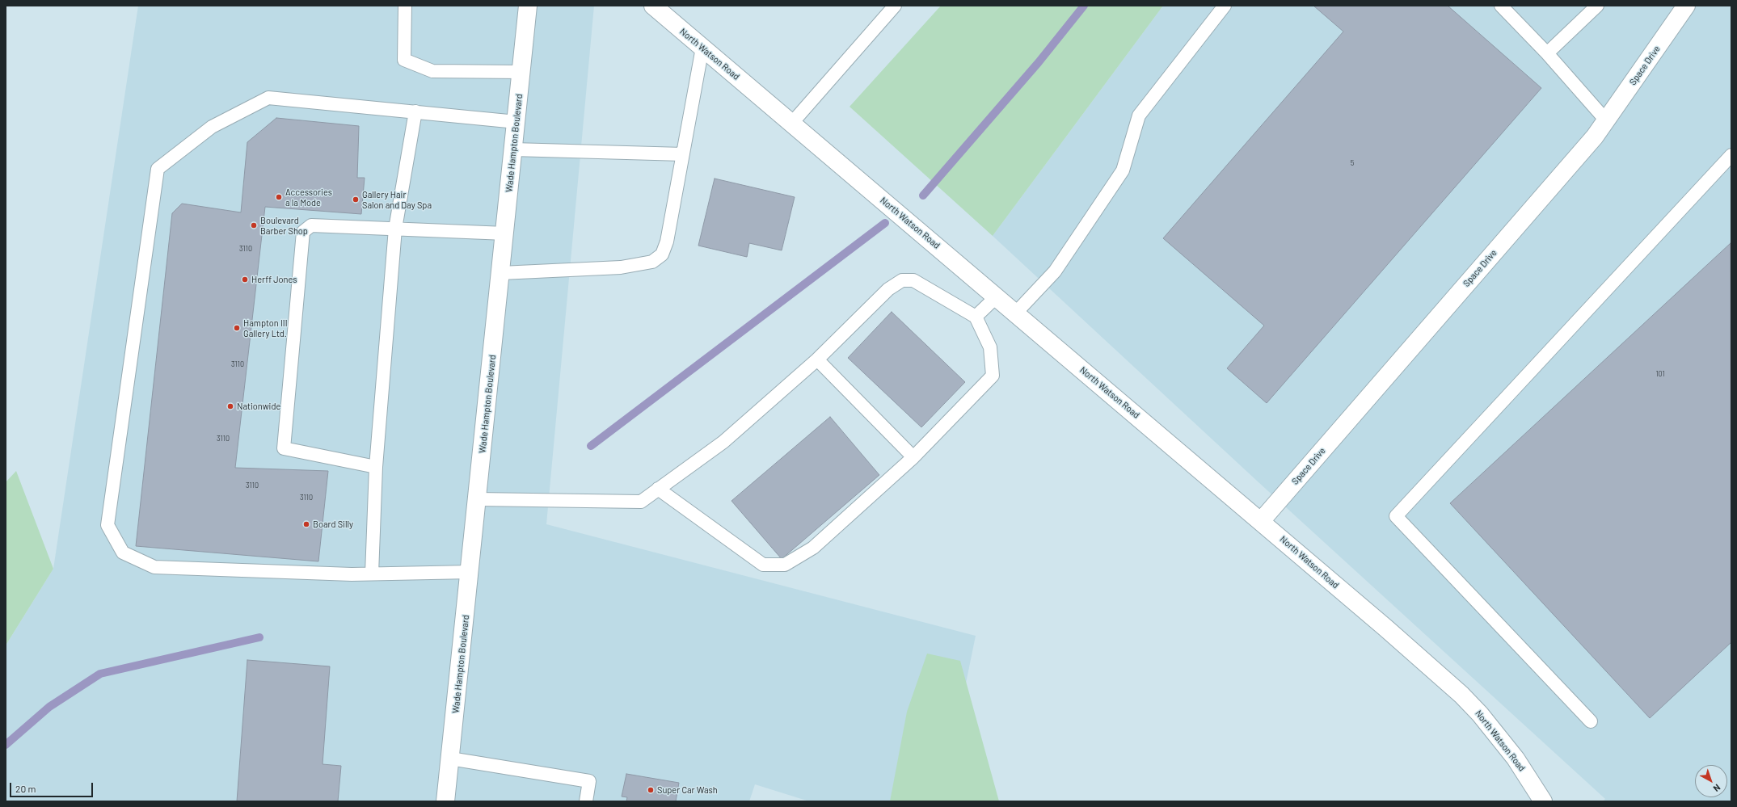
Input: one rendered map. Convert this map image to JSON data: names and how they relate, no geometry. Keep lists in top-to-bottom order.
{
  "streets": {
    "street": ["North Watson Road", "Space Drive", "Wade Hampton Boulevard"]
  },
  "crossings": [
    ["North Watson Road", "Space Drive"]
  ],
  "places": [
    "Accessories a la Mode",
    "Gallery Hair Salon and Day Spa",
    "Boulevard Barber Shop",
    "Herff Jones",
    "Hampton III Gallery Ltd.",
    "Nationwide",
    "Board Silly",
    "Super Car Wash"
  ],
  "house_numbers": [
    "5",
    "3110",
    "3110",
    "101",
    "3110",
    "3110",
    "3110"
  ],
  "scale_bar": "20 m",
  "north": "bottom right"
}
